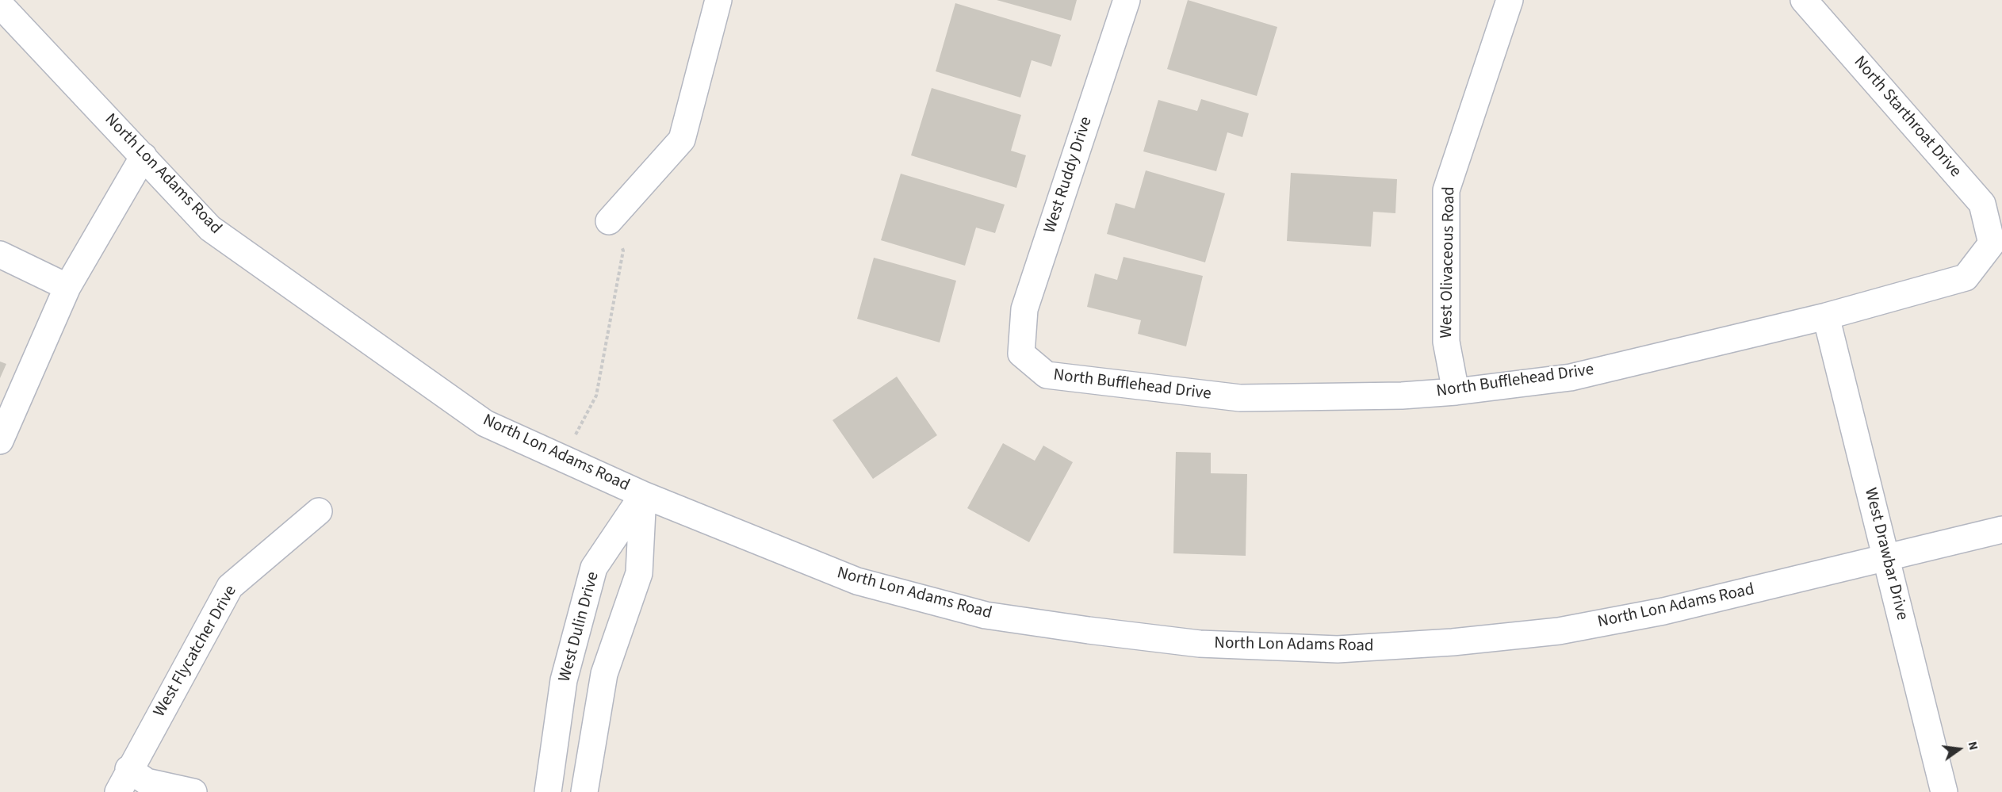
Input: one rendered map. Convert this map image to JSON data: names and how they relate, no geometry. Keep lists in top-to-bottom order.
{
  "streets": {
    "street": [
      "North Starthroat Drive",
      "North Lon Adams Road",
      "West Ruddy Drive",
      "West Olivaceous Road",
      "North Bufflehead Drive",
      "West Drawbar Drive",
      "West Dulin Drive",
      "West Flycatcher Drive"
    ]
  },
  "crossings": [
    ["North Starthroat Drive", "North Bufflehead Drive"],
    ["North Lon Adams Road", "West Drawbar Drive"],
    ["North Lon Adams Road", "West Dulin Drive"],
    ["West Ruddy Drive", "North Bufflehead Drive"],
    ["West Olivaceous Road", "North Bufflehead Drive"],
    ["North Bufflehead Drive", "West Drawbar Drive"]
  ],
  "north": "right"
}
